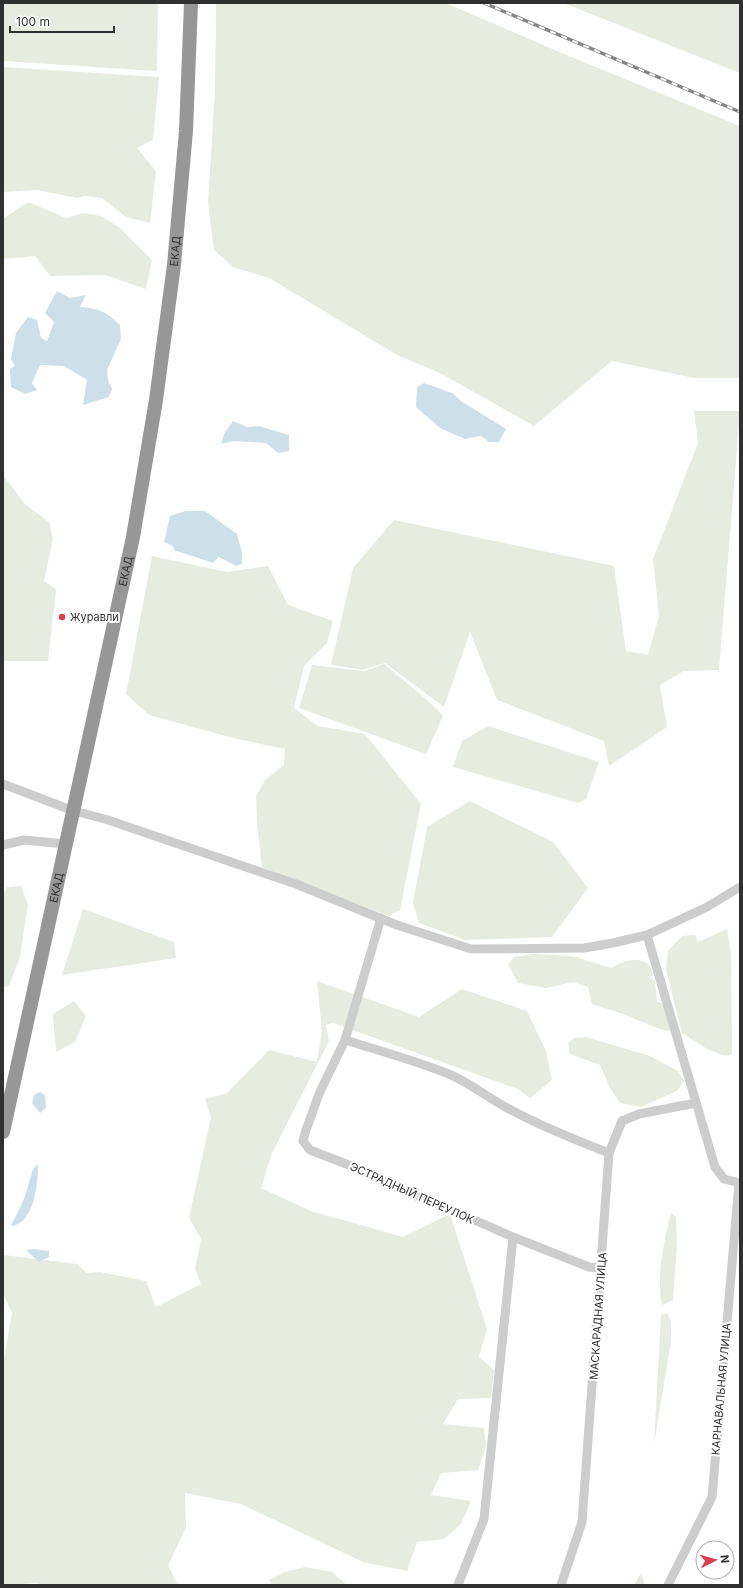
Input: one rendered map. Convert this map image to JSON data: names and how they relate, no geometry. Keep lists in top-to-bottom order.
{
  "streets": {
    "highway": ["ЕКАД"],
    "street": ["ЭСТРАДНЫЙ ПЕРЕУЛОК", "МАСКАРАДНАЯ УЛИЦА", "КАРНАВАЛЬНАЯ УЛИЦА"]
  },
  "crossings": [
    ["ЭСТРАДНЫЙ ПЕРЕУЛОК", "МАСКАРАДНАЯ УЛИЦА"]
  ],
  "places": ["Журавли"],
  "scale_bar": "100 m",
  "north": "right"
}
